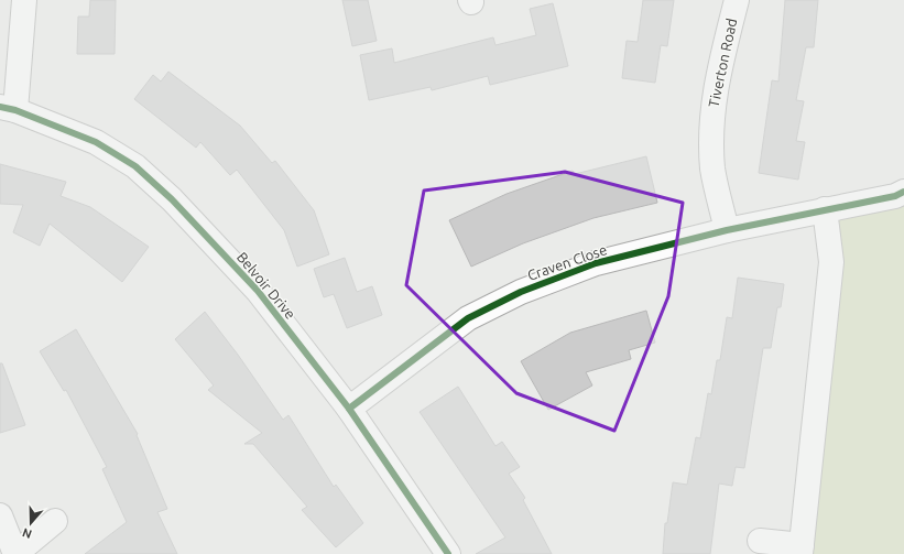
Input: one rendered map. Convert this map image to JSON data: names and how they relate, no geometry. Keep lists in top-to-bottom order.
{
  "streets": {
    "street": ["Tiverton Road", "Craven Close", "Belvoir Drive"]
  },
  "crossings": [
    ["Tiverton Road", "Craven Close"],
    ["Craven Close", "Belvoir Drive"]
  ],
  "north": "bottom"
}
